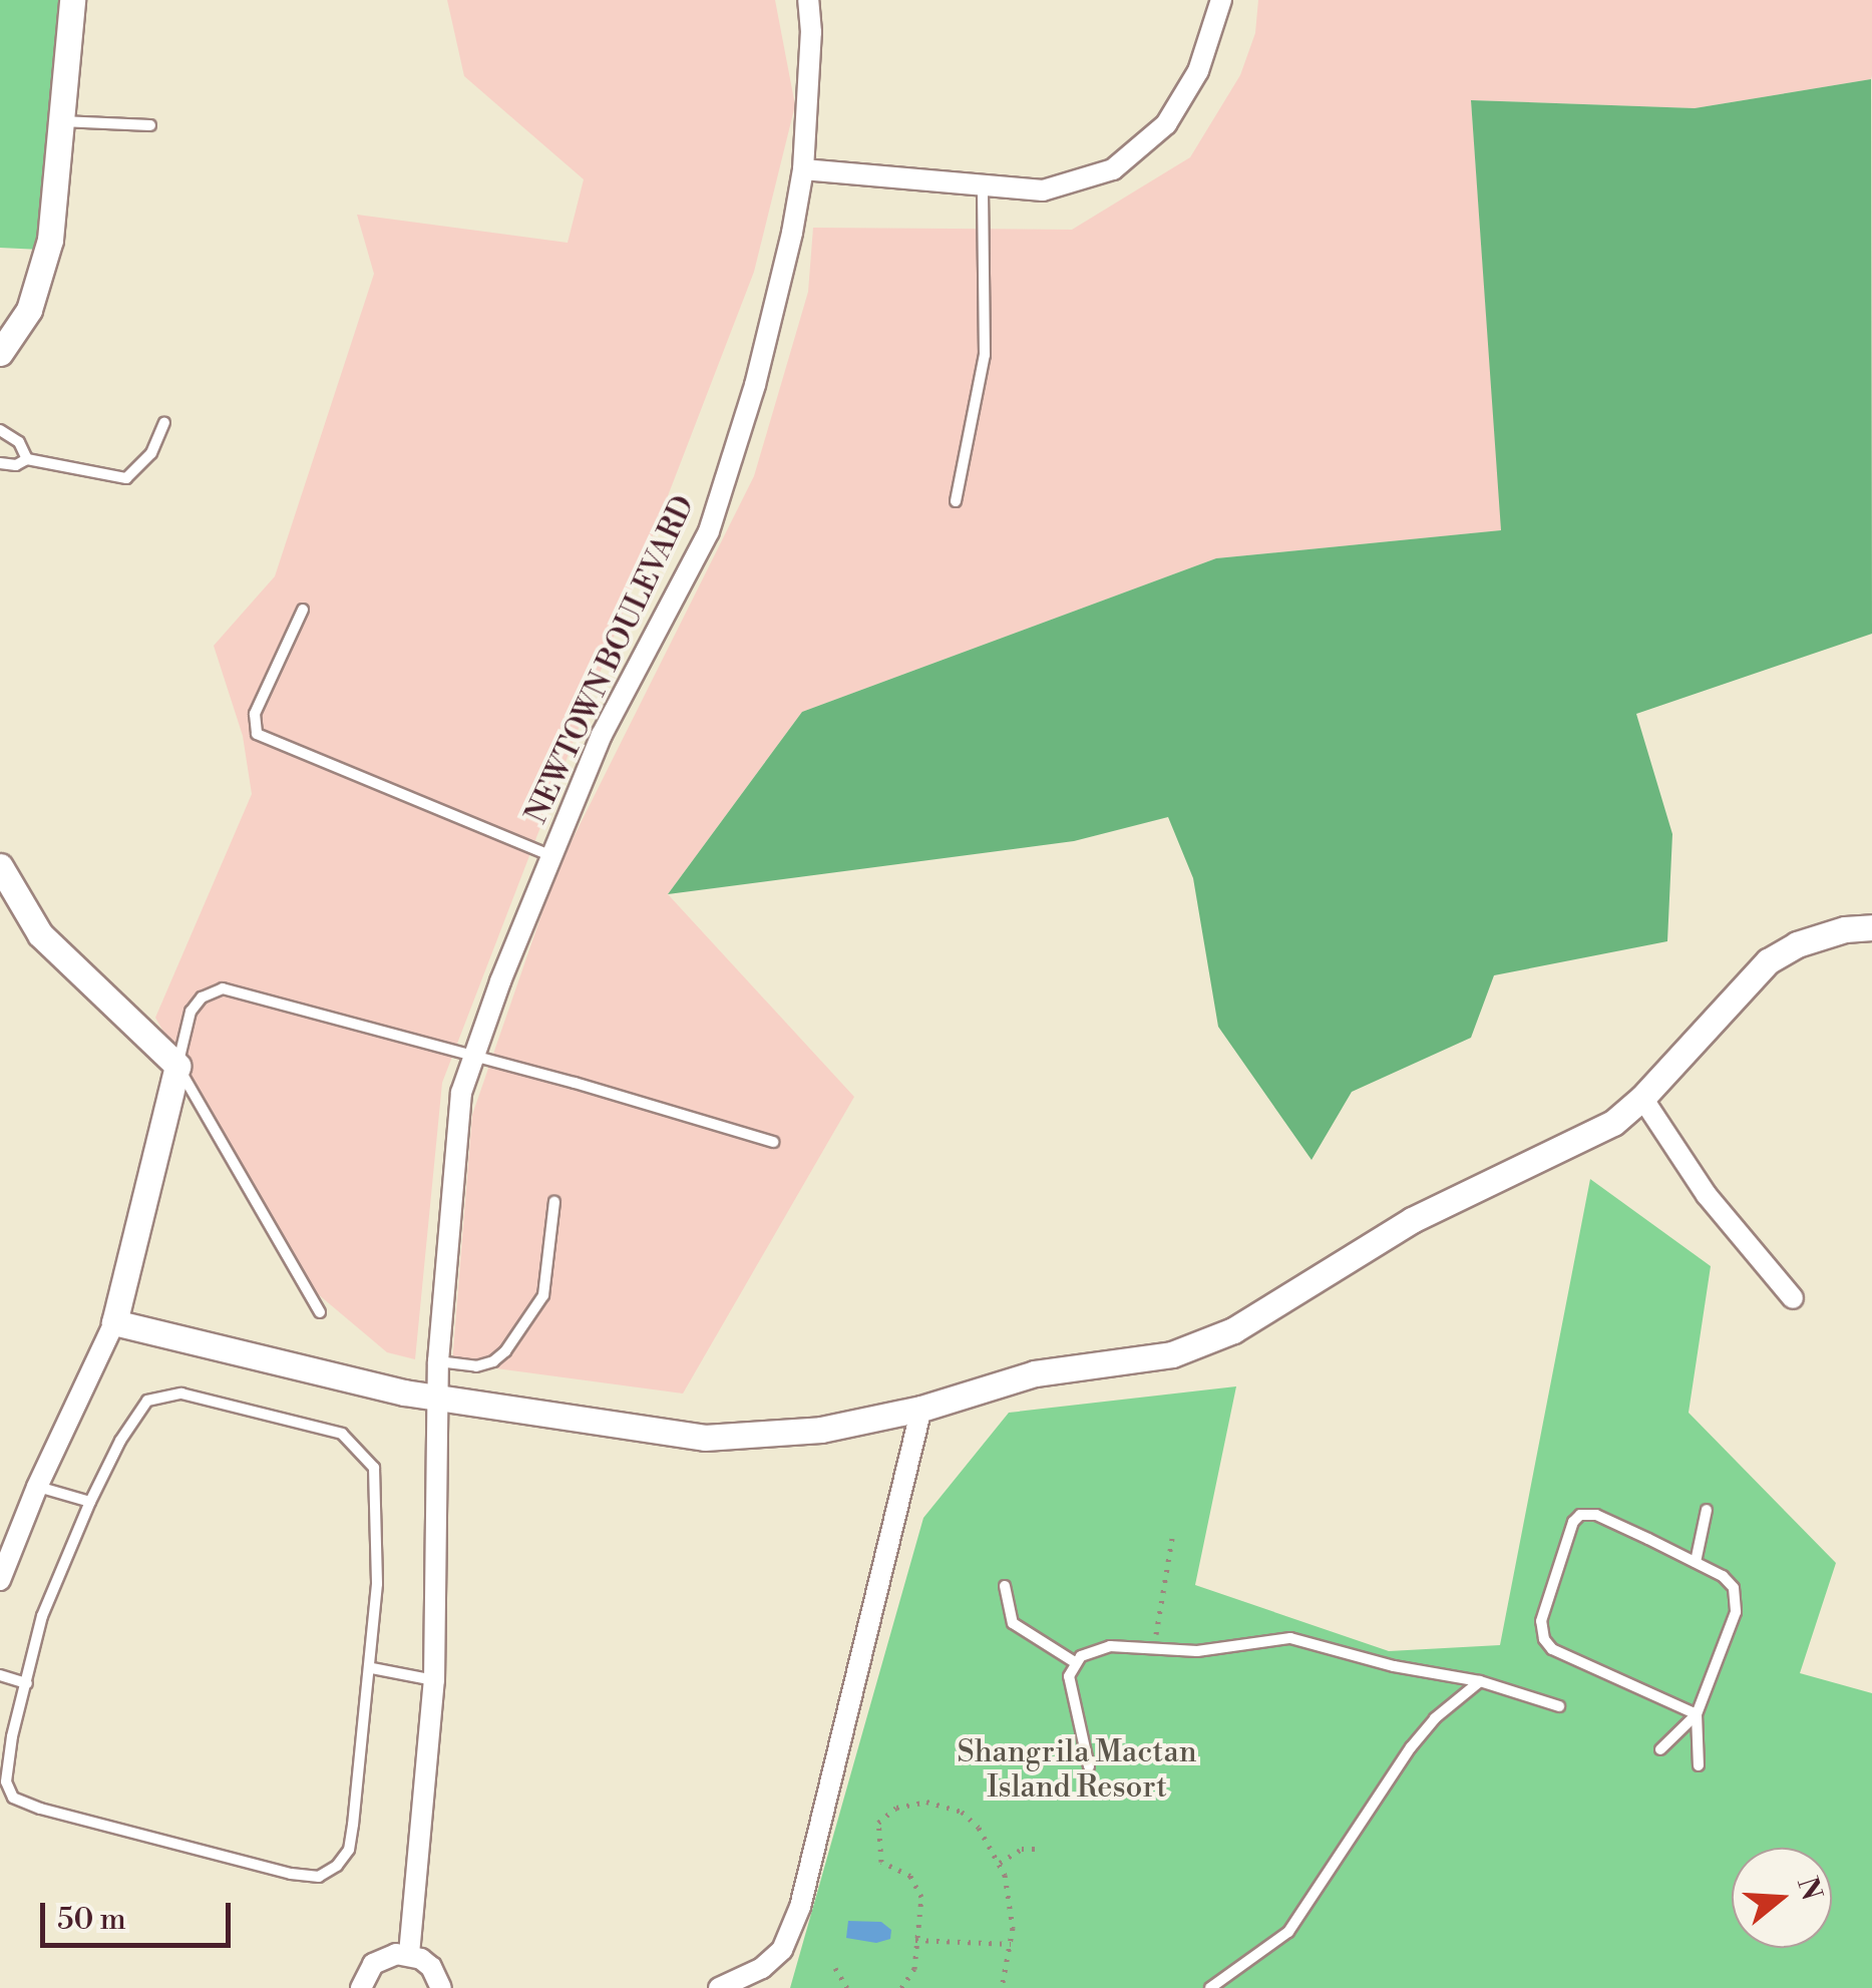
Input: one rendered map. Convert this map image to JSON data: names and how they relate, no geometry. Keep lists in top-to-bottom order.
{
  "streets": {
    "street": ["NEWTOWN BOULEVARD"]
  },
  "parks": ["Shangrila Mactan Island Resort"],
  "scale_bar": "50 m",
  "north": "right"
}
